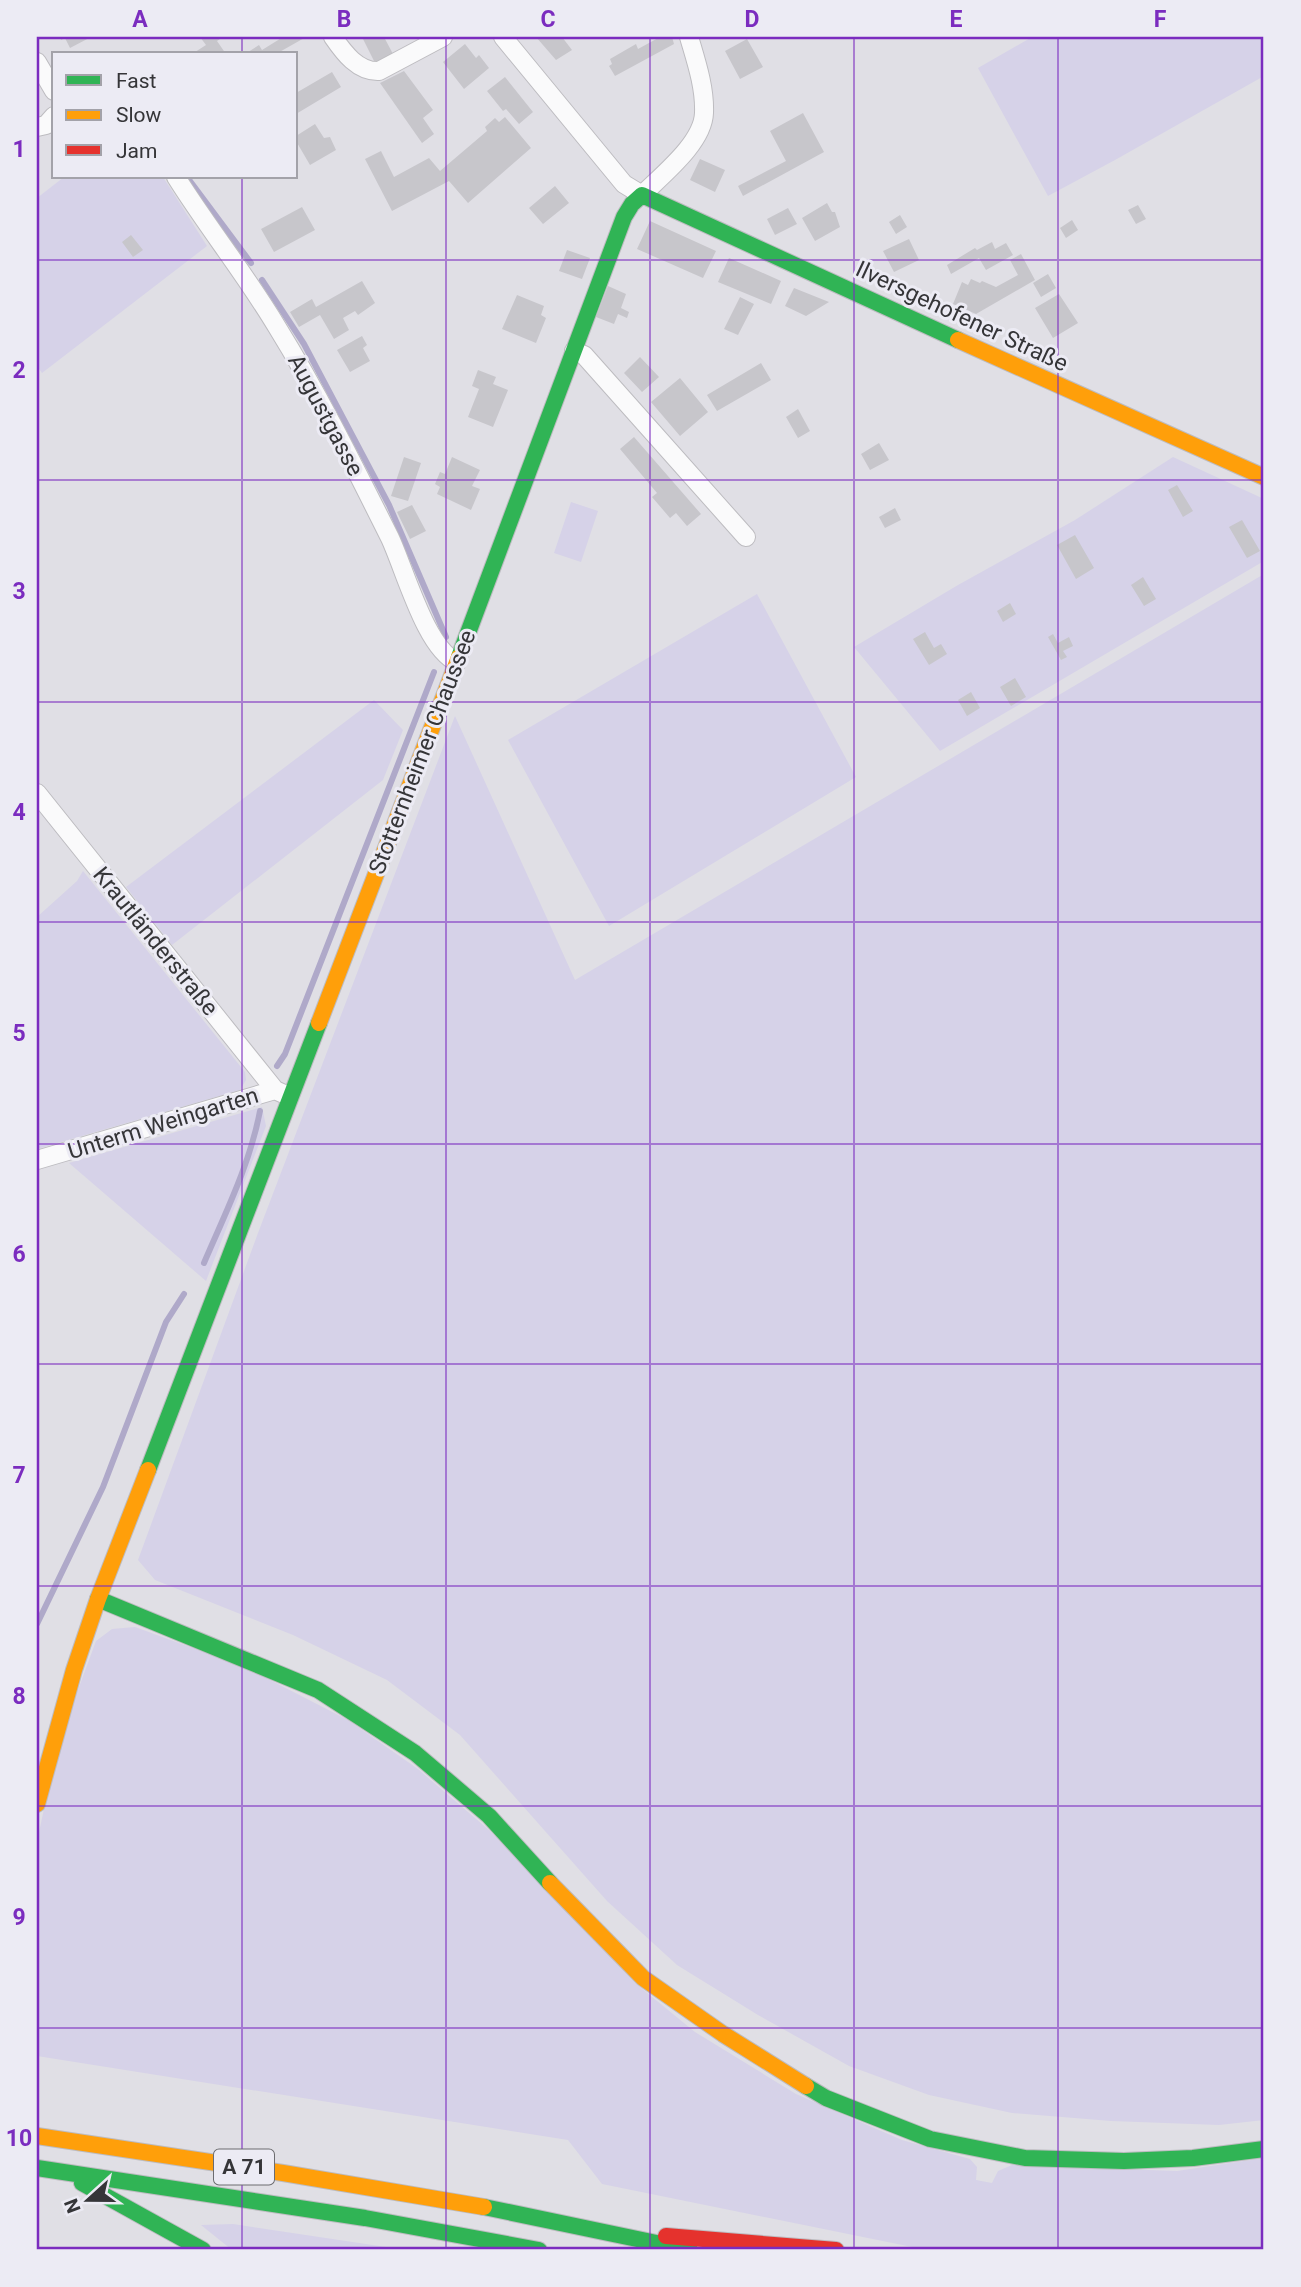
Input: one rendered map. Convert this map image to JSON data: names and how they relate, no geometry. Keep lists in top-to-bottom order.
{
  "streets": {
    "main road": ["Ilversgehofener Straße", "Stotternheimer Chaussee", "A 71"],
    "street": ["Augustgasse", "Krautländerstraße", "Unterm Weingarten"]
  },
  "crossings": [
    ["Ilversgehofener Straße", "Stotternheimer Chaussee"],
    ["Augustgasse", "Stotternheimer Chaussee"],
    ["Stotternheimer Chaussee", "Krautländerstraße"],
    ["Stotternheimer Chaussee", "Unterm Weingarten"],
    ["Krautländerstraße", "Unterm Weingarten"]
  ],
  "legend": ["Fast", "Slow", "Jam"],
  "north": "left",
  "grid": {
    "columns": [
      "A",
      "B",
      "C",
      "D",
      "E",
      "F"
    ],
    "rows": [
      "1",
      "2",
      "3",
      "4",
      "5",
      "6",
      "7",
      "8",
      "9",
      "10"
    ]
  }
}
